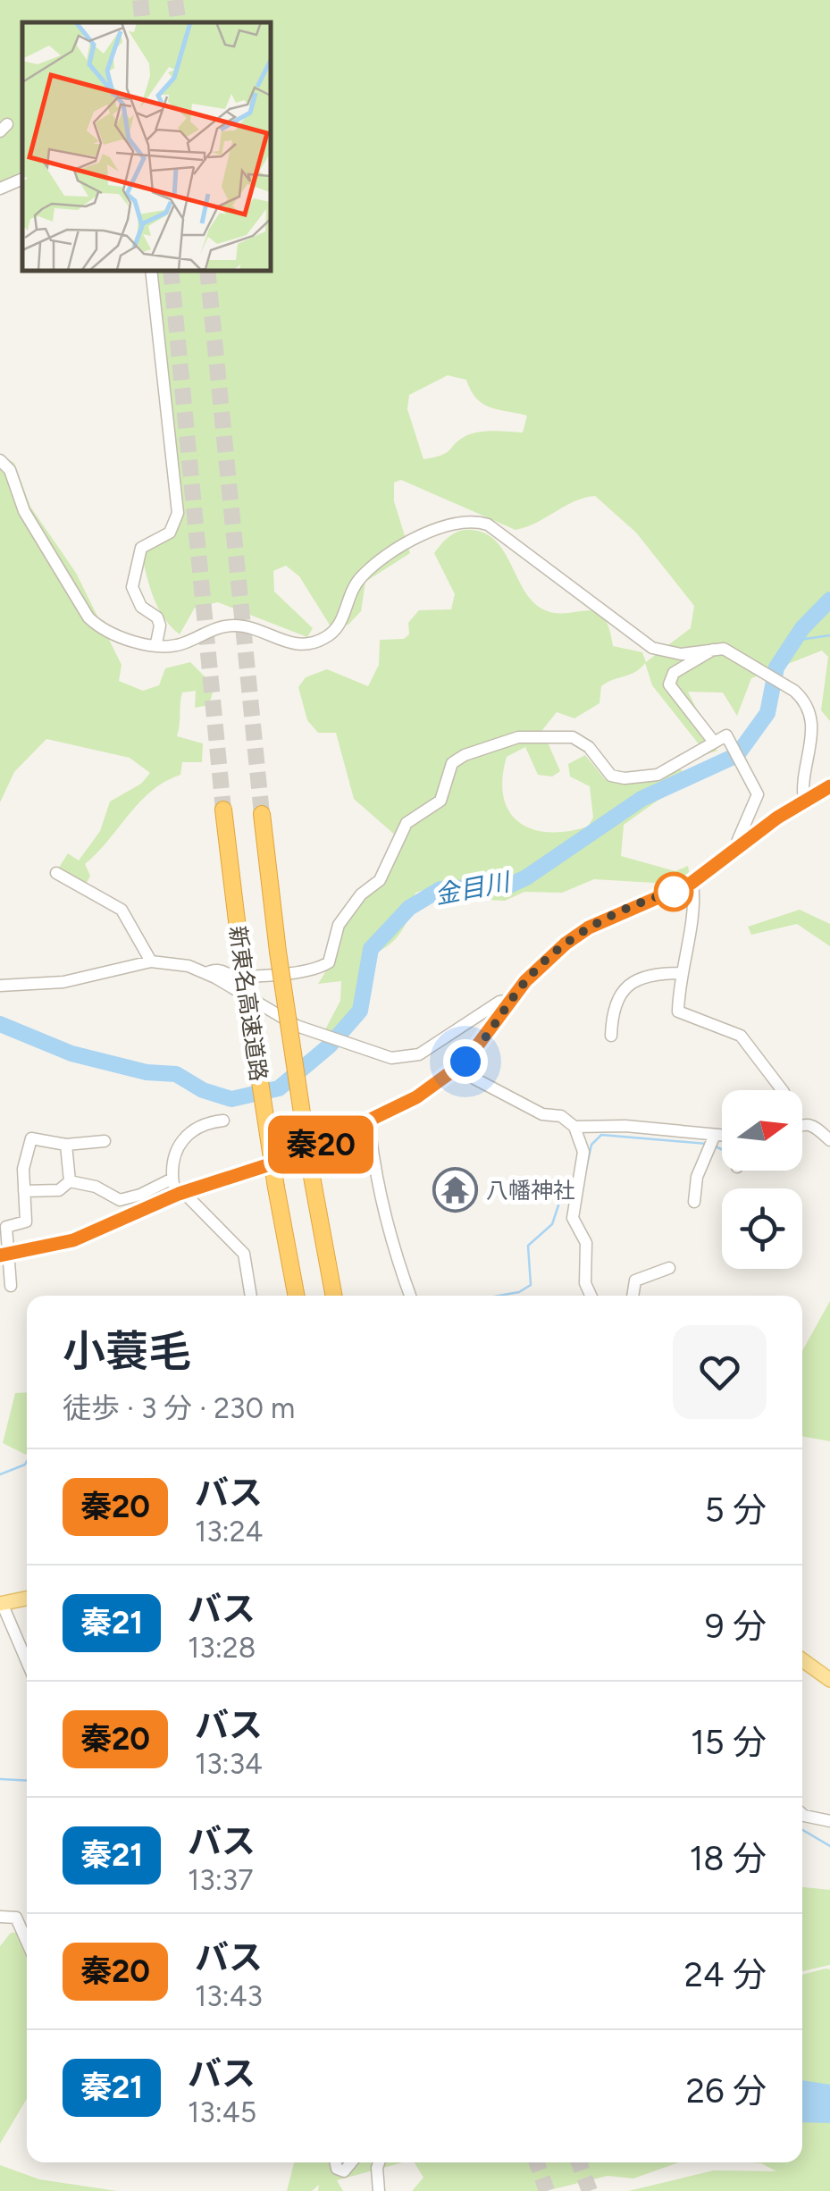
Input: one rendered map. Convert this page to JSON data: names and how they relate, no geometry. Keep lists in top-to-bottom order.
{
  "streets": {
    "highway": ["新東名高速道路"]
  },
  "water": ["金目川"],
  "places": {
    "temple": ["八幡神社"]
  },
  "lines": ["bus line 秦20"],
  "north": "right",
  "page": {
    "on_map": "秦20",
    "heading": ["小蓑毛", "徒歩 · 3 分 · 230 m"],
    "list": [
      {
        "mark": "秦20",
        "name": "バス",
        "note": "13:24",
        "value": "5 分"
      },
      {
        "mark": "秦21",
        "name": "バス",
        "note": "13:28",
        "value": "9 分"
      },
      {
        "mark": "秦20",
        "name": "バス",
        "note": "13:34",
        "value": "15 分"
      },
      {
        "mark": "秦21",
        "name": "バス",
        "note": "13:37",
        "value": "18 分"
      },
      {
        "mark": "秦20",
        "name": "バス",
        "note": "13:43",
        "value": "24 分"
      },
      {
        "mark": "秦21",
        "name": "バス",
        "note": "13:45",
        "value": "26 分"
      }
    ]
  }
}
